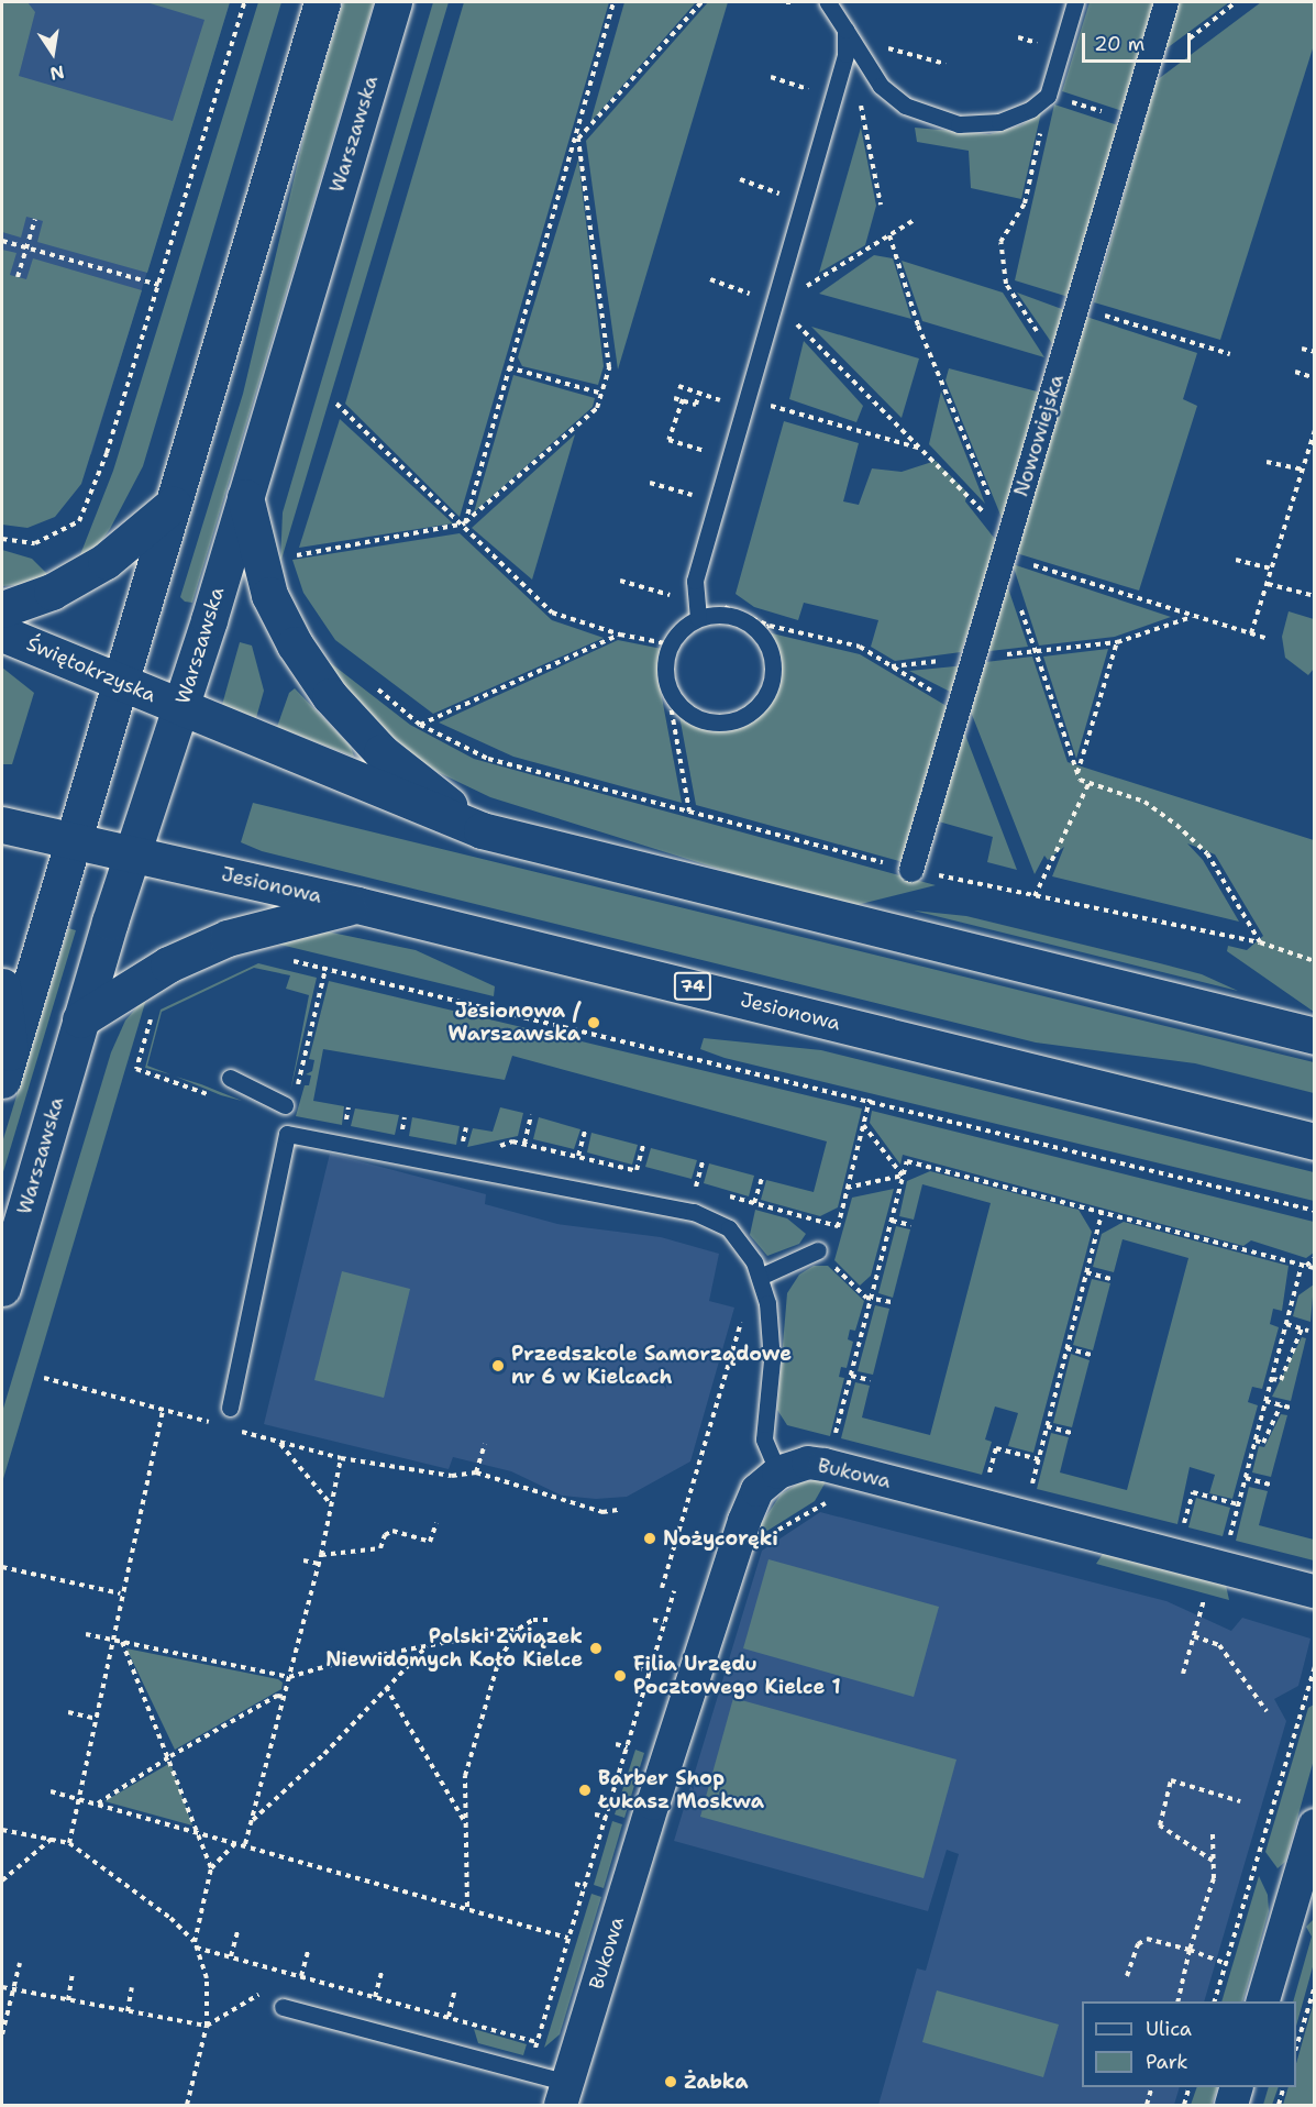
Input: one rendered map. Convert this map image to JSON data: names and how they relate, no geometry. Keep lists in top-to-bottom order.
{
  "streets": {
    "main road": [
      "Warszawska",
      "Świętokrzyska",
      "Jesionowa",
      "74"
    ],
    "street": ["Nowowiejska", "Bukowa"]
  },
  "crossings": [
    ["Warszawska", "Świętokrzyska"],
    ["Warszawska", "Jesionowa"],
    ["Jesionowa", "74"]
  ],
  "places": [
    "Jesionowa / Warszawska",
    "Przedszkole Samorządowe nr 6 w Kielcach",
    "Nożycoręki",
    "Polski Związek Niewidomych Koło Kielce",
    "Filia Urzędu Pocztowego Kielce 1",
    "Barber Shop Łukasz Moskwa",
    "Żabka"
  ],
  "legend": ["Ulica", "Park"],
  "scale_bar": "20 m",
  "north": "bottom"
}
